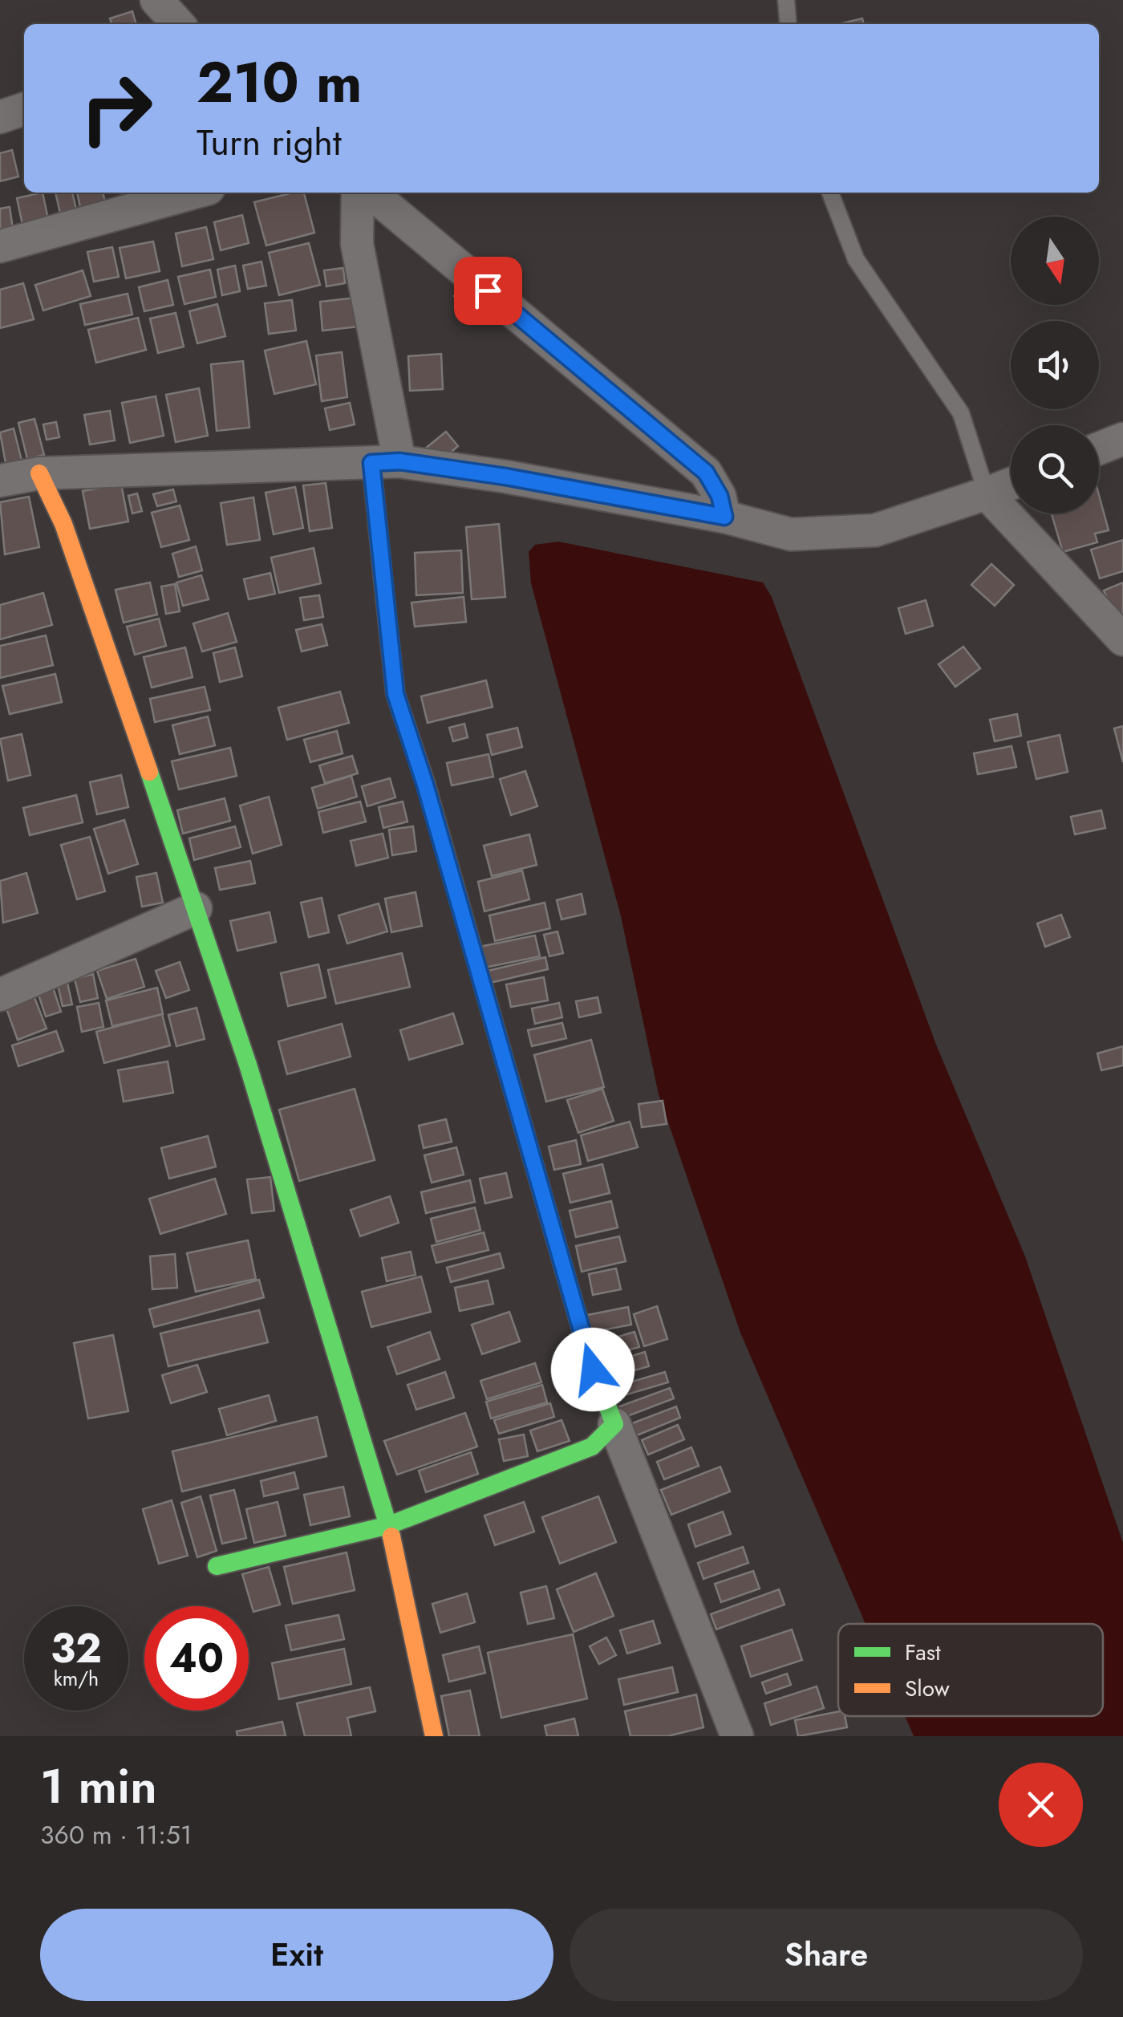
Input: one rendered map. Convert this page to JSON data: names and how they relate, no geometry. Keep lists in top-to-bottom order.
{
  "legend": ["Fast", "Slow"],
  "north": "bottom",
  "page": {
    "turn": ["210 m", "Turn right"],
    "speed": "32 km/h",
    "limit": "40",
    "heading": ["1 min", "360 m · 11:51"],
    "buttons": ["Exit", "Share"]
  }
}
